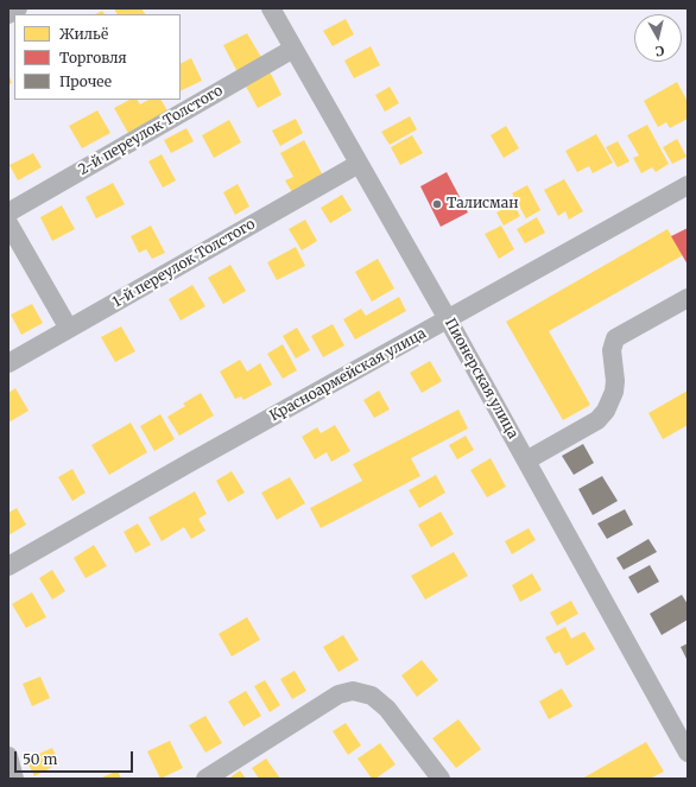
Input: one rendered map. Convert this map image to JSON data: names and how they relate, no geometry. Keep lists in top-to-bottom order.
{
  "streets": {
    "street": [
      "2-й переулок Толстого",
      "1-й переулок Толстого",
      "Красноармейская улица",
      "Пионерская улица"
    ]
  },
  "crossings": [
    ["2-й переулок Толстого", "Пионерская улица"],
    ["1-й переулок Толстого", "Пионерская улица"],
    ["Красноармейская улица", "Пионерская улица"]
  ],
  "places": ["Талисман"],
  "legend": ["Жильё", "Торговля", "Прочее"],
  "scale_bar": "50 m",
  "north": "bottom"
}
